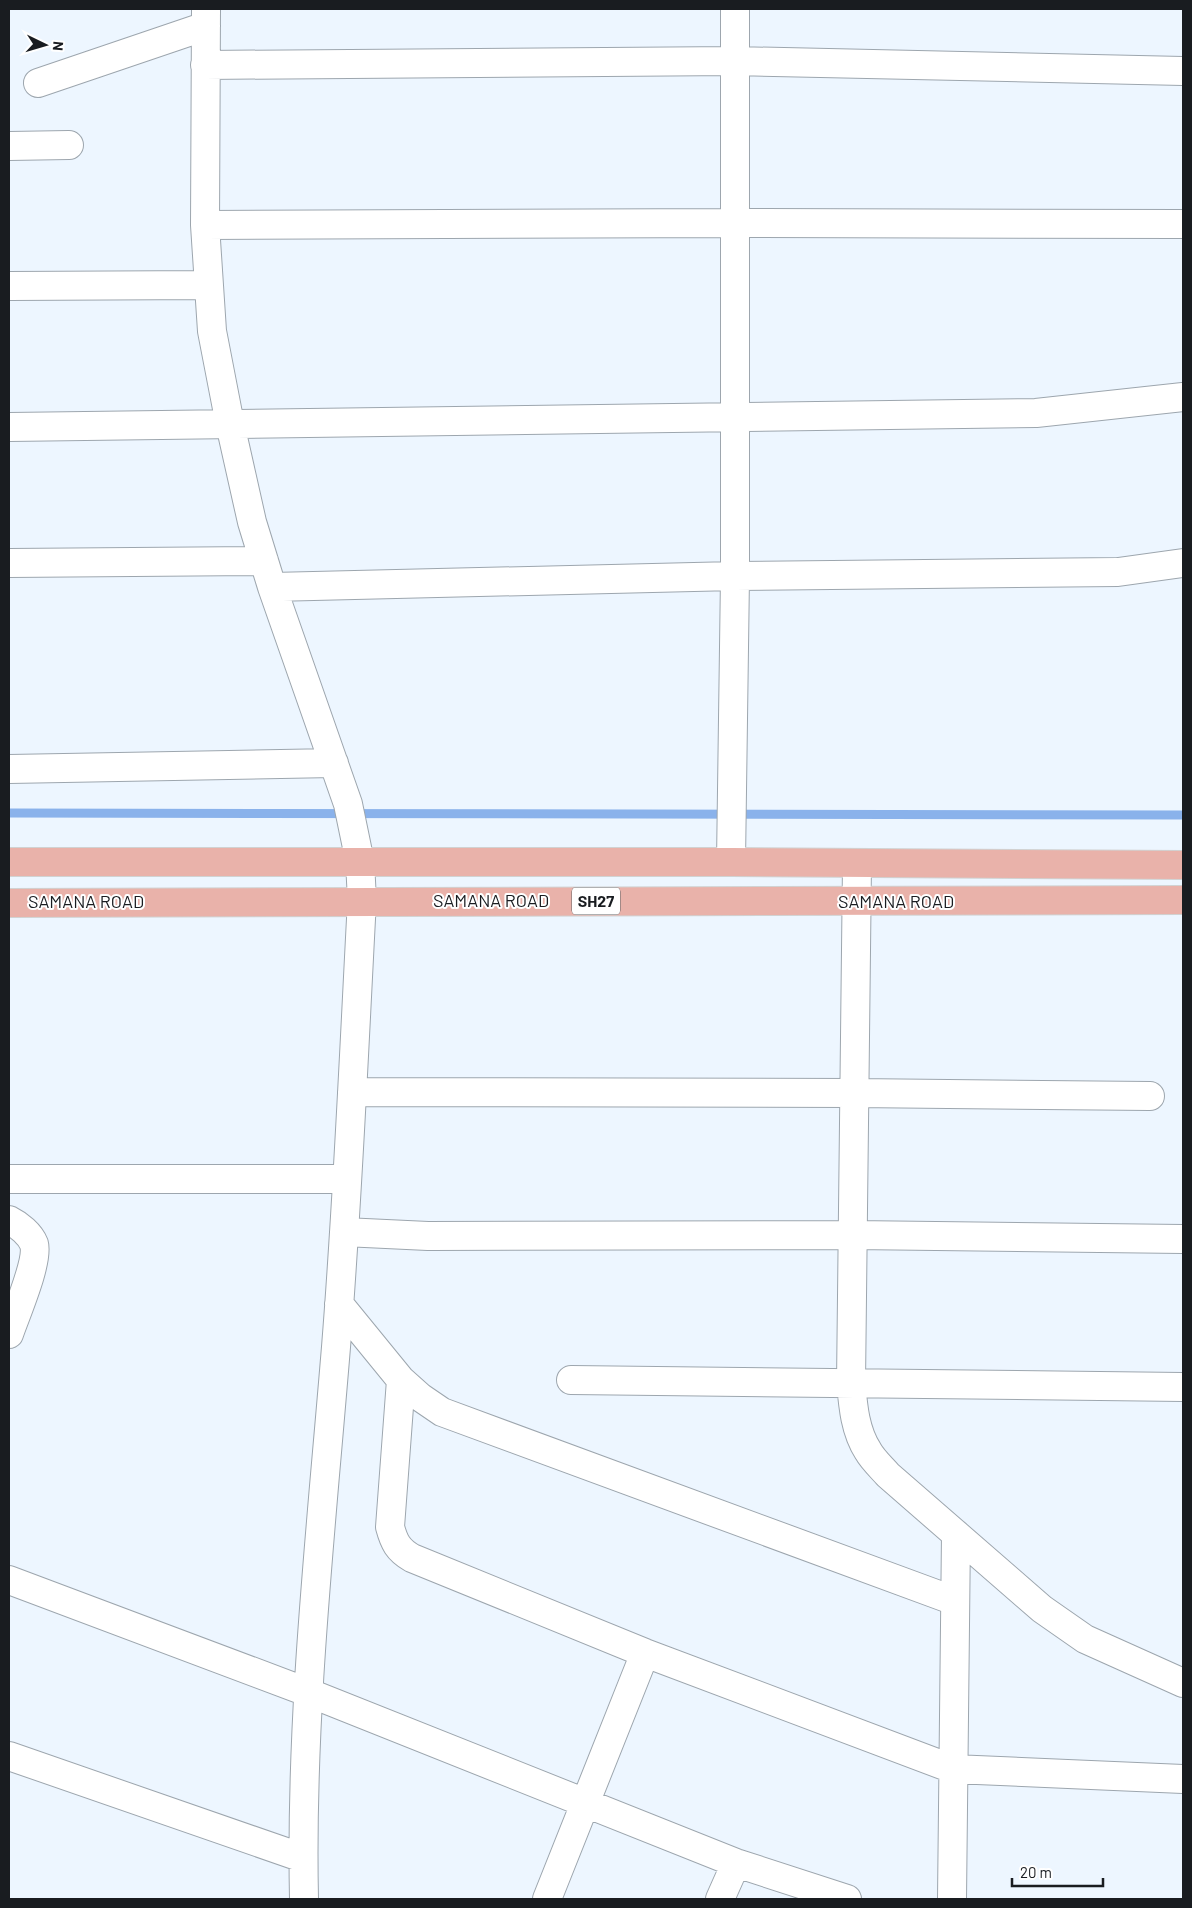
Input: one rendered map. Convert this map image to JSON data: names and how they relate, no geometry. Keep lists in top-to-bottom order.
{
  "streets": {
    "main road": ["SAMANA ROAD", "SH27"]
  },
  "scale_bar": "20 m",
  "north": "right"
}
